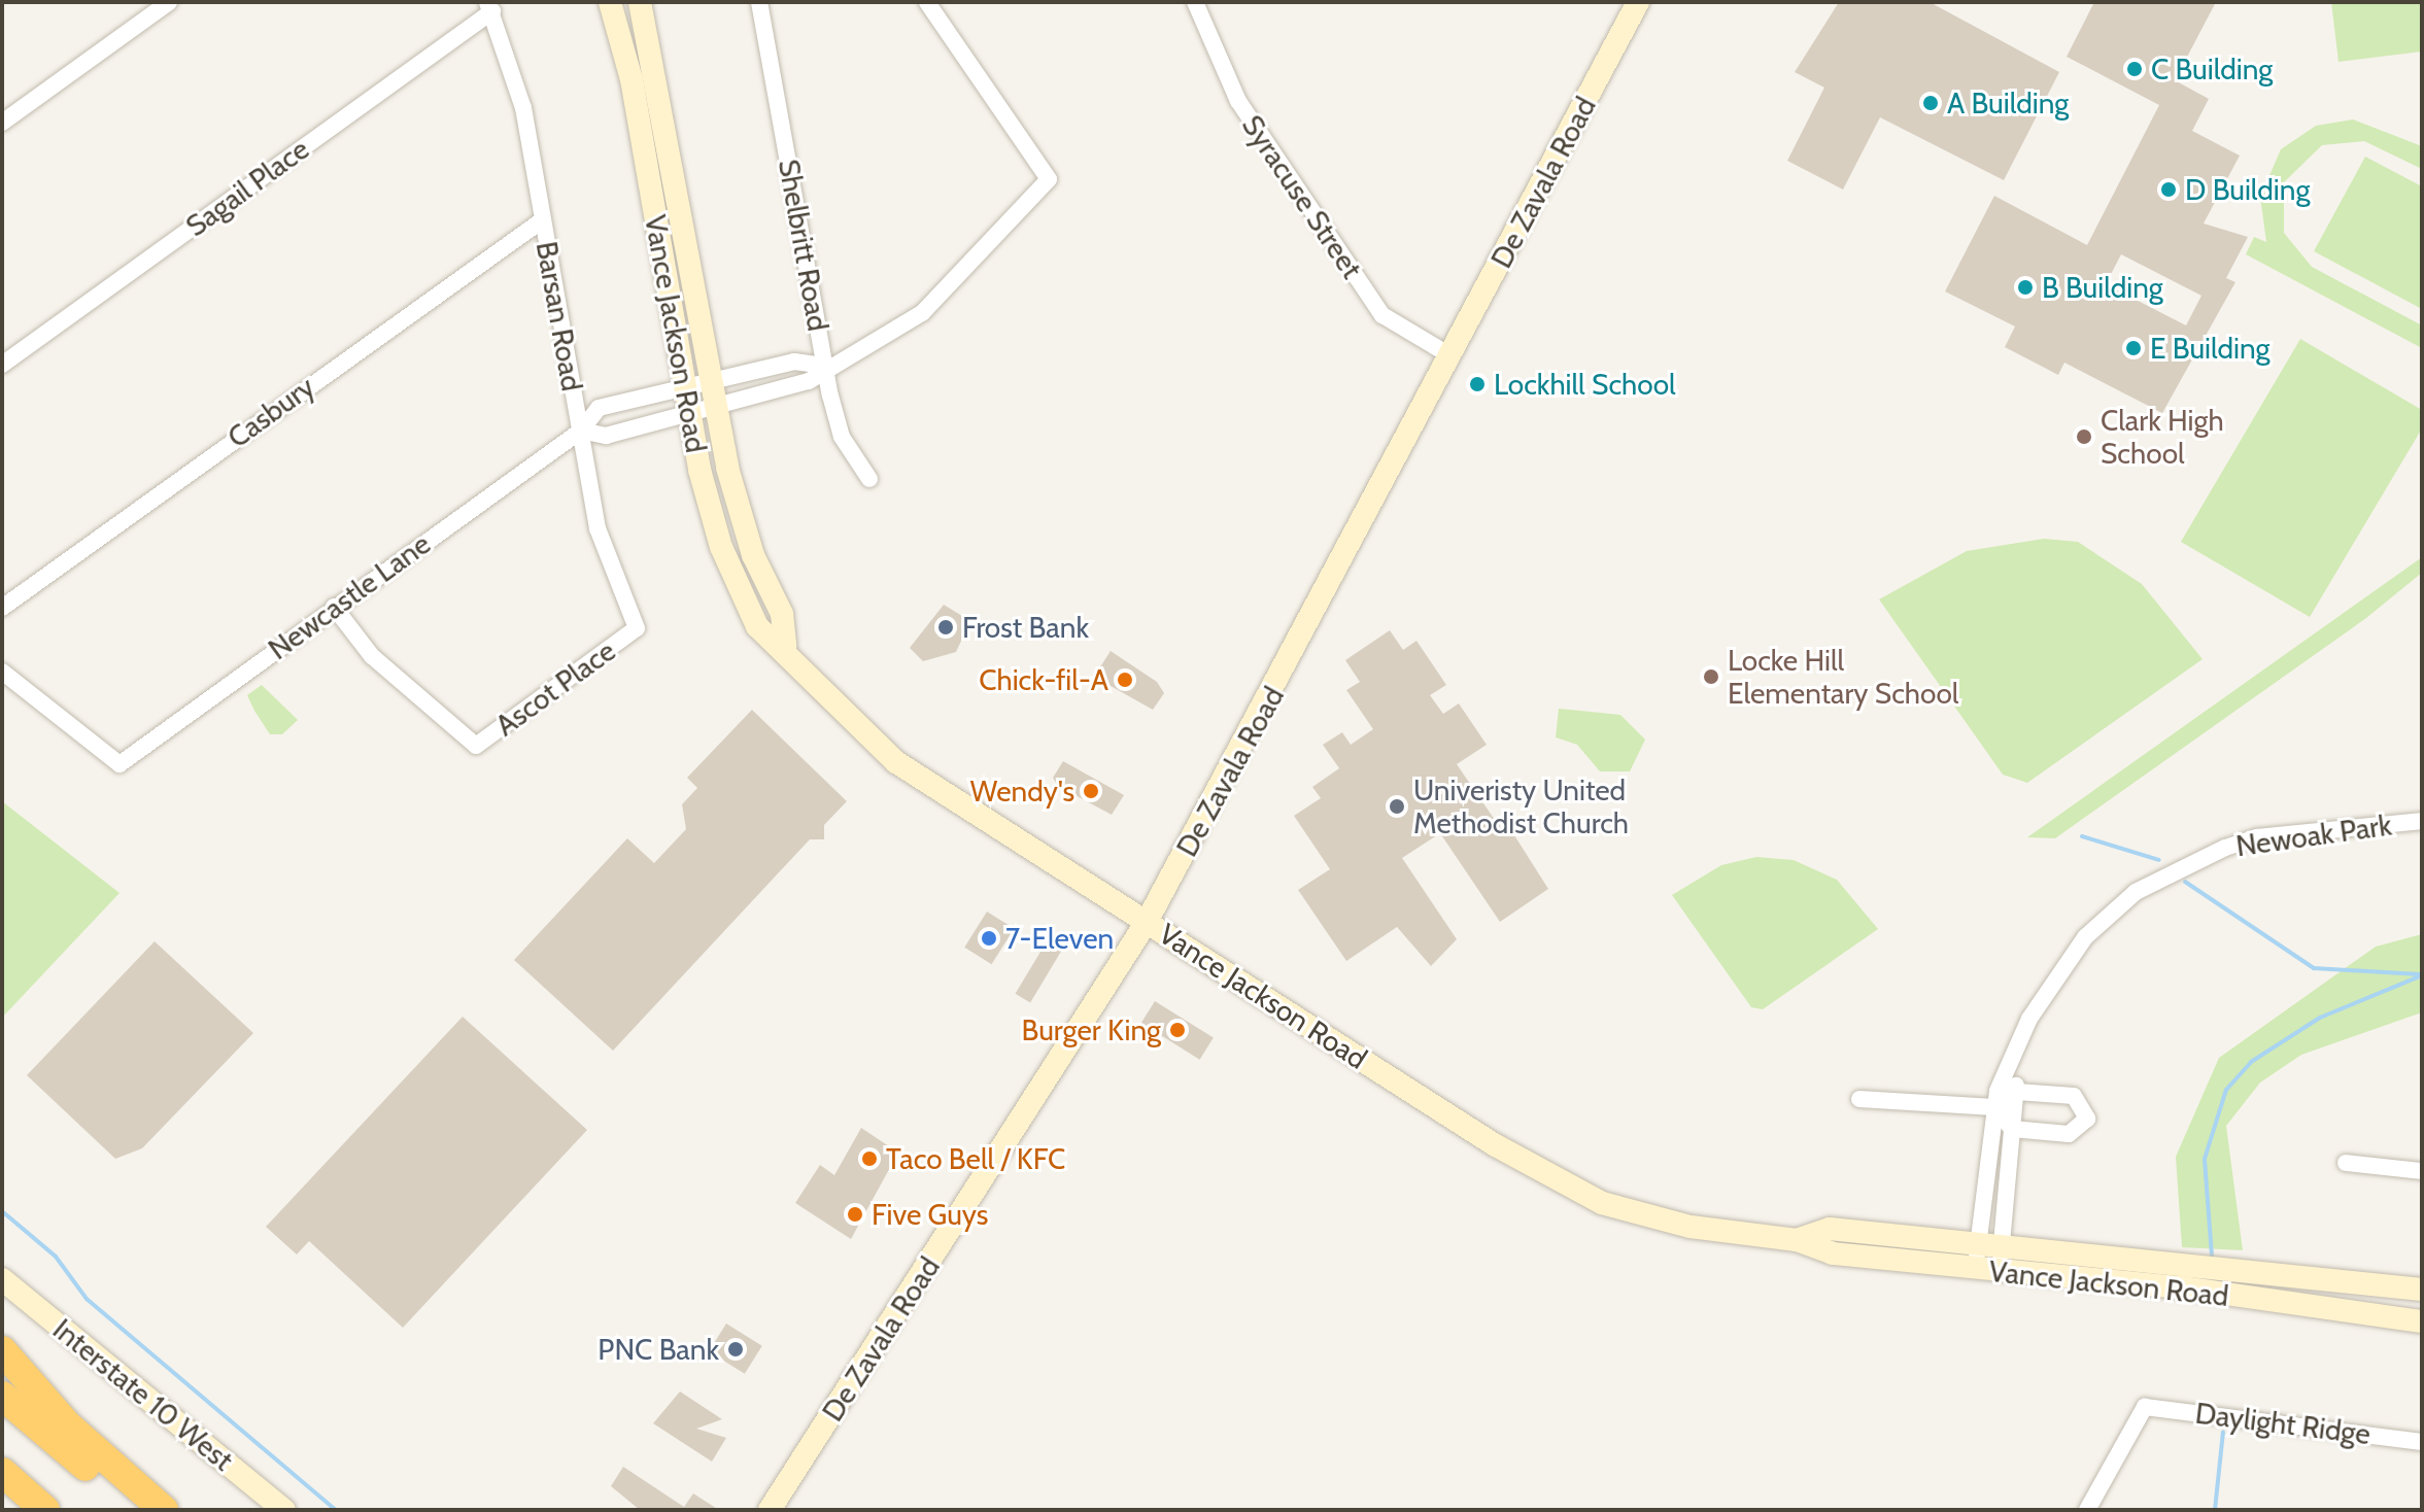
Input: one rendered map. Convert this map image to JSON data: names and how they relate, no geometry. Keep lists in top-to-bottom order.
{
  "streets": {
    "main road": ["De Zavala Road", "Vance Jackson Road", "Interstate 10 West"],
    "street": [
      "Sagail Place",
      "Syracuse Street",
      "Shelbritt Road",
      "Barsan Road",
      "Casbury",
      "Newcastle Lane",
      "Ascot Place",
      "Newoak Park",
      "Daylight Ridge"
    ]
  },
  "crossings": [
    ["De Zavala Road", "Syracuse Street"],
    ["De Zavala Road", "Vance Jackson Road"],
    ["Sagail Place", "Barsan Road"],
    ["Shelbritt Road", "Newcastle Lane"],
    ["Barsan Road", "Casbury"],
    ["Barsan Road", "Newcastle Lane"],
    ["Barsan Road", "Ascot Place"],
    ["Vance Jackson Road", "Newcastle Lane"],
    ["Vance Jackson Road", "Newoak Park"],
    ["Newcastle Lane", "Ascot Place"]
  ],
  "places": [
    "C Building",
    "A Building",
    "D Building",
    "B Building",
    "E Building",
    "Lockhill School",
    "Clark High School",
    "Frost Bank",
    "Locke Hill Elementary School",
    "Chick-fil-A",
    "Wendy's",
    "Univeristy United Methodist Church",
    "7-Eleven",
    "Burger King",
    "Taco Bell / KFC",
    "Five Guys",
    "PNC Bank"
  ]
}
